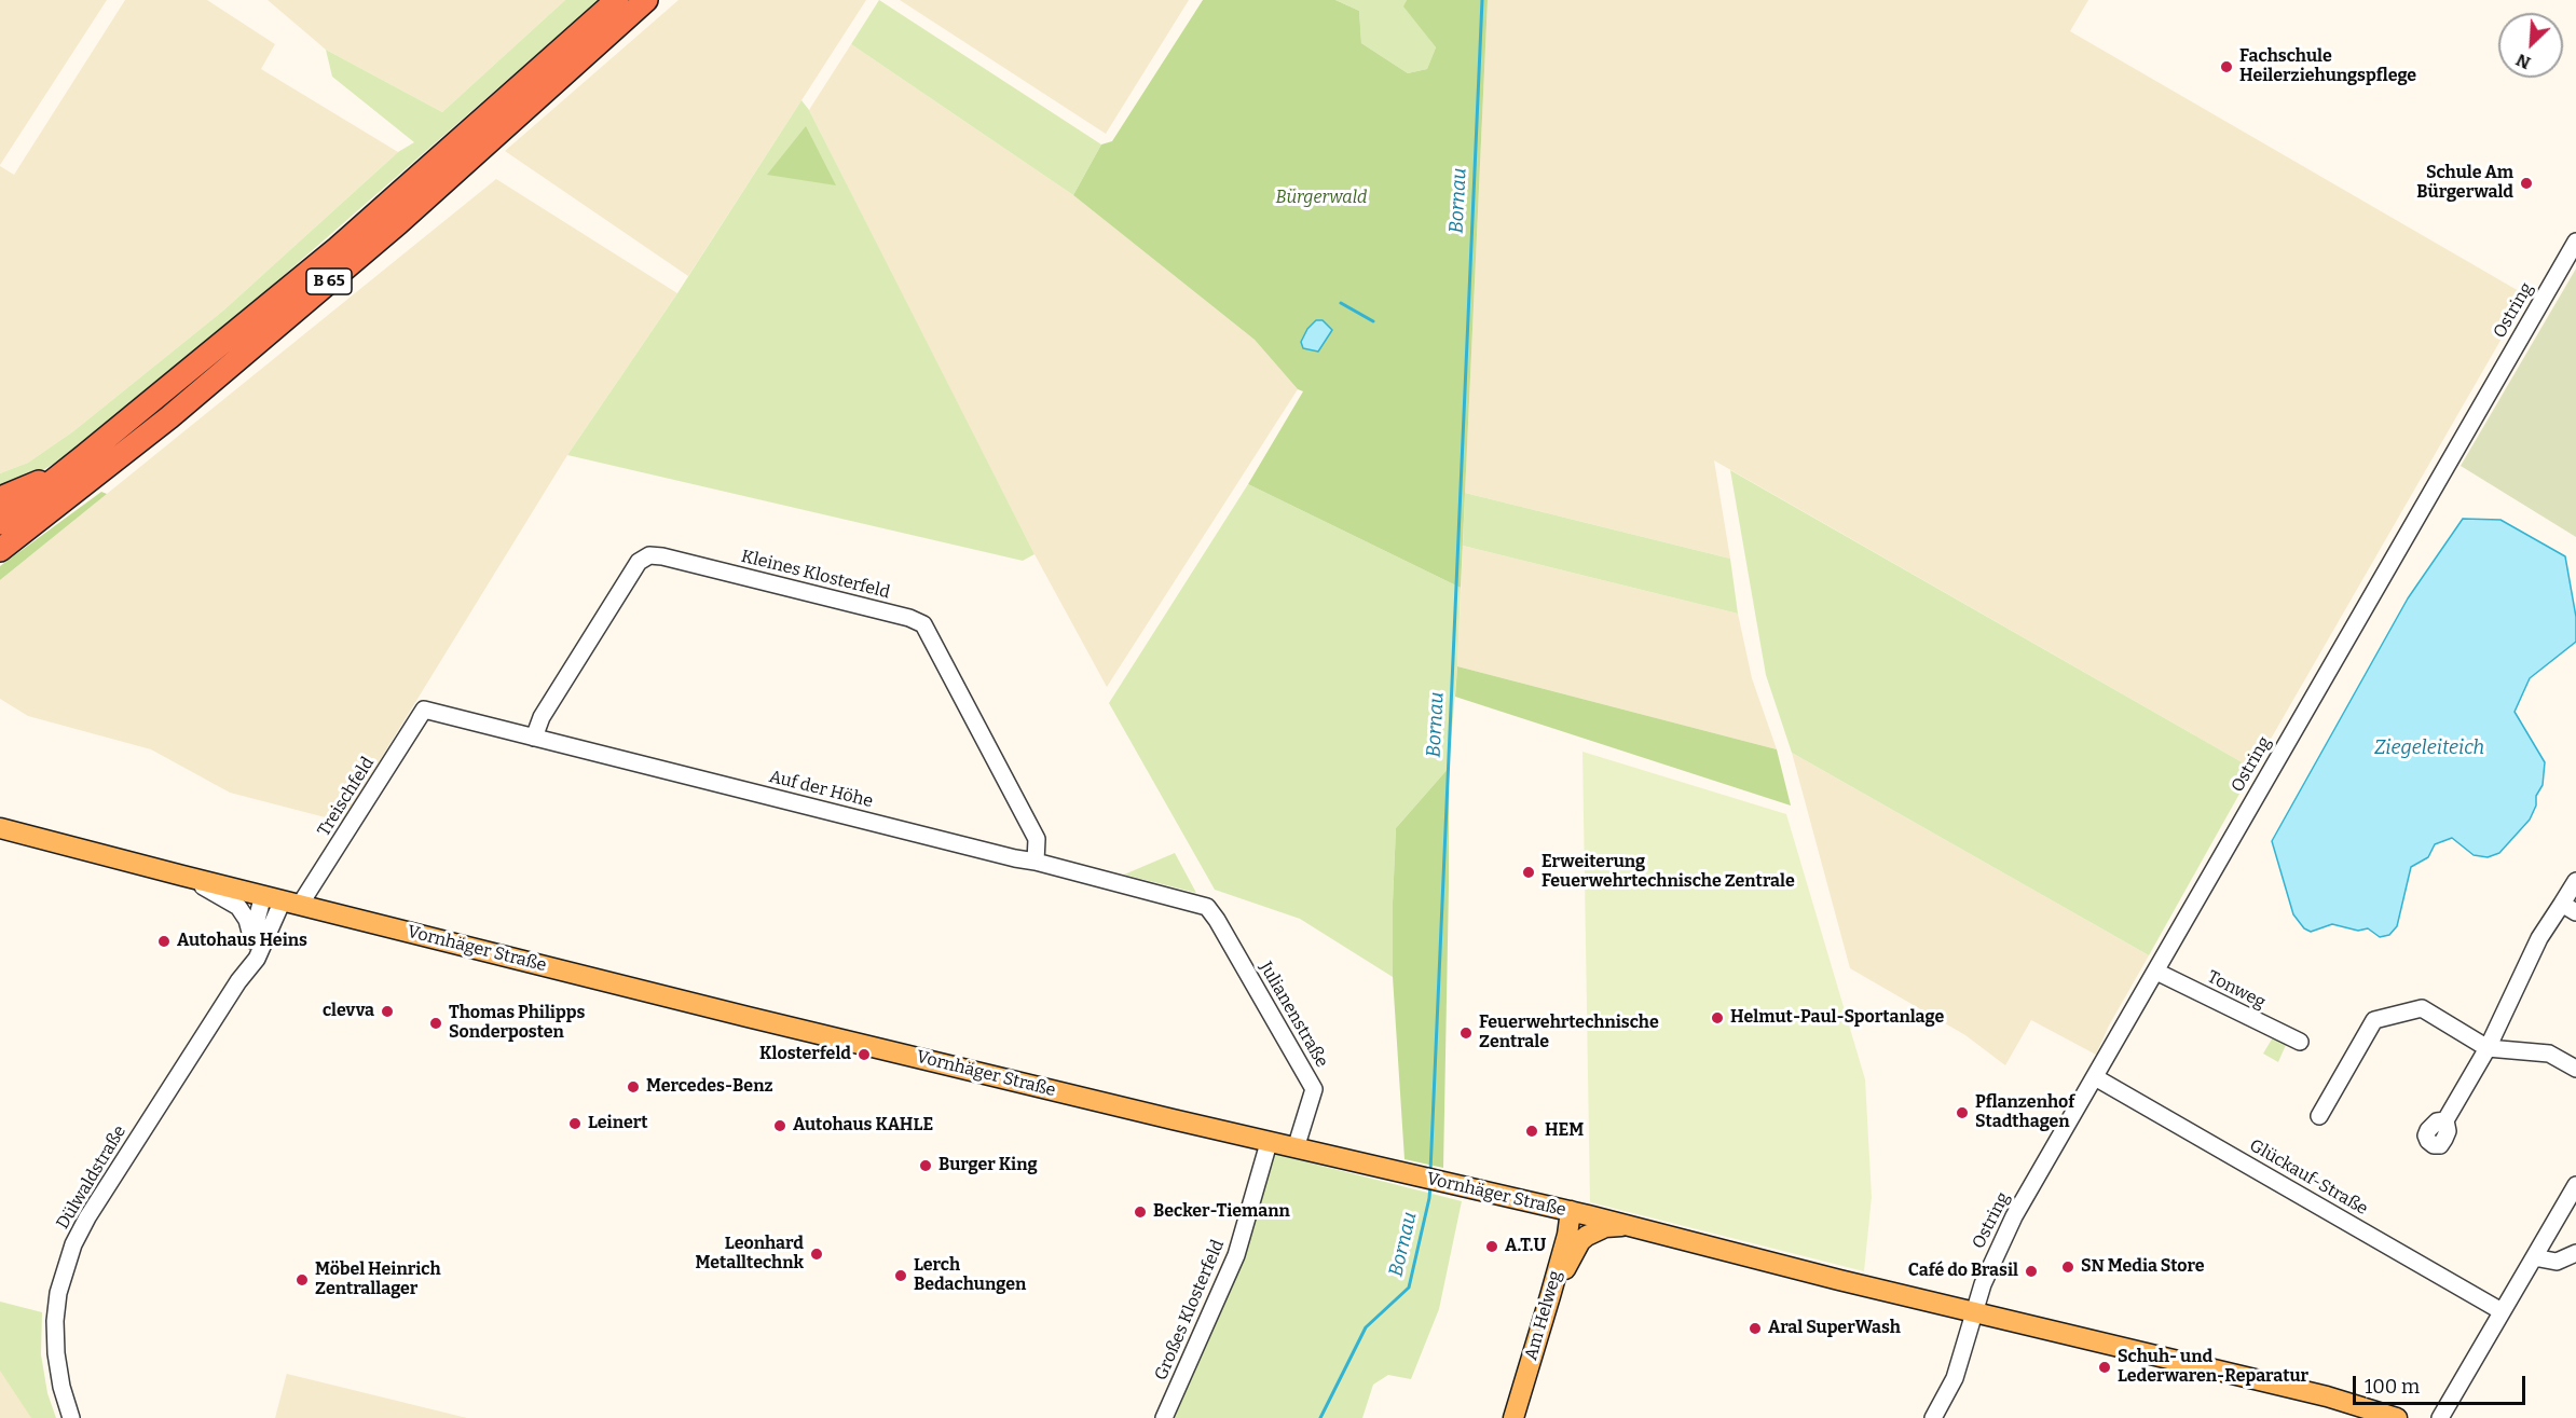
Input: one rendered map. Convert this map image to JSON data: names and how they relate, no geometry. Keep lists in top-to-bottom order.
{
  "streets": {
    "highway": ["B 65"],
    "main road": ["Vornhäger Straße", "Am Helweg"],
    "street": [
      "Ostring",
      "Kleines Klosterfeld",
      "Auf der Höhe",
      "Treischfeld",
      "Tonweg",
      "Julianenstraße",
      "Dülwaldstraße",
      "Glückauf-Straße",
      "Großes Klosterfeld"
    ]
  },
  "crossings": [
    ["Ostring", "Vornhäger Straße"],
    ["Ostring", "Tonweg"],
    ["Ostring", "Glückauf-Straße"],
    ["Kleines Klosterfeld", "Auf der Höhe"],
    ["Auf der Höhe", "Treischfeld"],
    ["Auf der Höhe", "Julianenstraße"],
    ["Treischfeld", "Vornhäger Straße"],
    ["Treischfeld", "Dülwaldstraße"],
    ["Vornhäger Straße", "Julianenstraße"],
    ["Vornhäger Straße", "Dülwaldstraße"],
    ["Vornhäger Straße", "Großes Klosterfeld"],
    ["Vornhäger Straße", "Am Helweg"]
  ],
  "water": ["Bornau", "Ziegeleiteich"],
  "parks": ["Bürgerwald"],
  "places": [
    "Fachschule Heilerziehungspflege",
    "Schule Am Bürgerwald",
    "Erweiterung Feuerwehrtechnische Zentrale",
    "Autohaus Heins",
    "clevva",
    "Helmut-Paul-Sportanlage",
    "Thomas Philipps Sonderposten",
    "Feuerwehrtechnische Zentrale",
    "Klosterfeld",
    "Mercedes-Benz",
    "Pflanzenhof Stadthagen",
    "Leinert",
    "Autohaus KAHLE",
    "HEM",
    "Burger King",
    "Becker-Tiemann",
    "A.T.U",
    "Leonhard Metalltechnk",
    "SN Media Store",
    "Café do Brasil",
    "Lerch Bedachungen",
    "Möbel Heinrich Zentrallager",
    "Aral SuperWash",
    "Schuh- und Lederwaren-Reparatur"
  ],
  "scale_bar": "100 m",
  "north": "bottom left"
}
